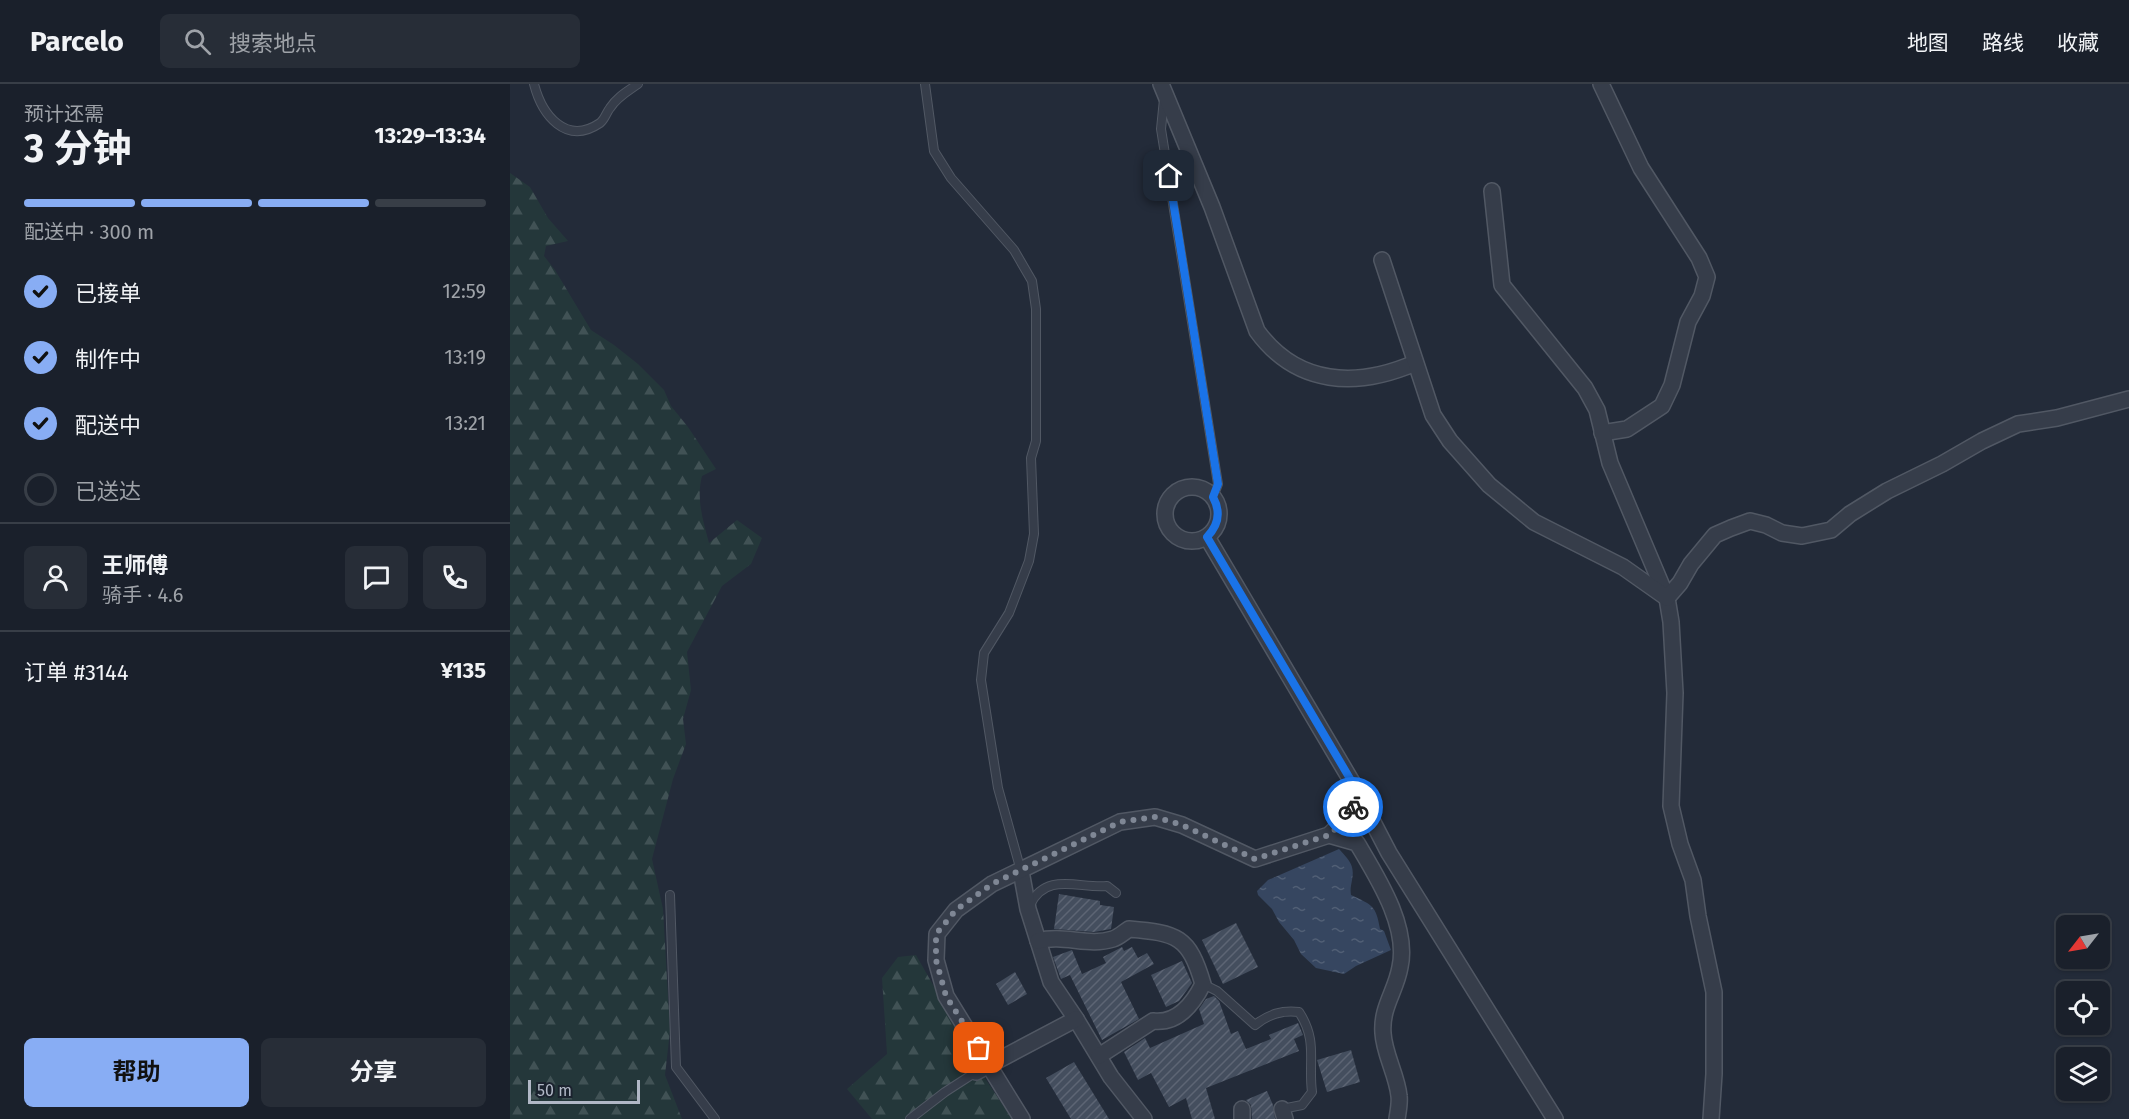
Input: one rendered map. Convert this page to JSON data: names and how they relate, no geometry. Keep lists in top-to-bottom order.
{
  "scale_bar": "50 m",
  "north": "bottom left",
  "page": {
    "header": "Parcelo",
    "search": "搜索地点",
    "nav": ["地图", "路线", "收藏"],
    "heading": ["3 分钟", "预计还需", "13:29–13:34"],
    "panel": [
      "王师傅",
      "骑手 · 4.6",
      "订单 #3144",
      "¥135"
    ],
    "bar": "配送中 · 300 m",
    "list": [
      ["已接单", "12:59"],
      ["制作中", "13:19"],
      ["配送中", "13:21"],
      "已送达"
    ],
    "buttons": ["帮助", "分享"],
    "scale": "50 m"
  }
}
